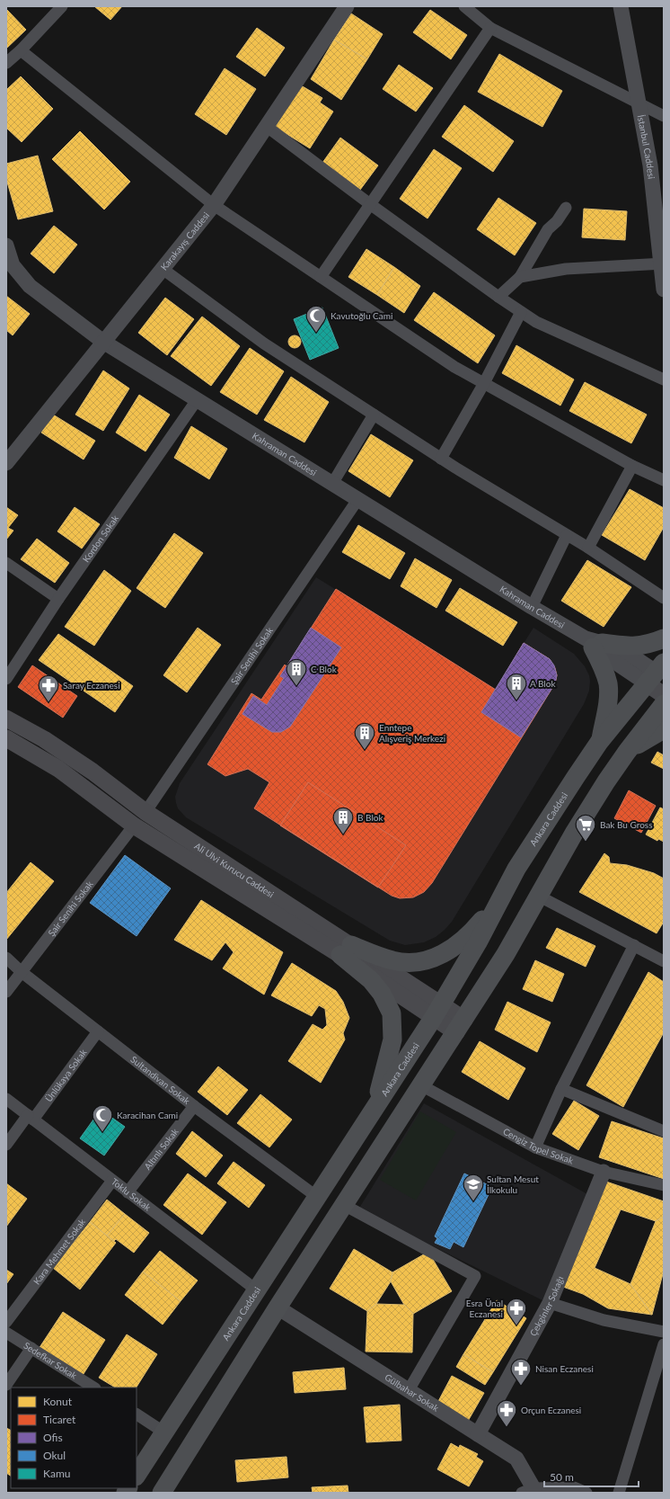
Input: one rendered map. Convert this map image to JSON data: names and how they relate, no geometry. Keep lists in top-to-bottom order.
{
  "streets": {
    "main road": ["Ankara Caddesi", "Ali Ulvi Kurucu Caddesi"],
    "street": [
      "İstanbul Caddesi",
      "Karakayış Caddesi",
      "Kahraman Caddesi",
      "Kordon Sokak",
      "Şair Senihi Sokak",
      "Ünlükaya Sokak",
      "Sultandivan Sokak",
      "Cengiz Topel Sokak",
      "Altınlı Sokak",
      "Toklu Sokak",
      "Kara Mehmet Sokak",
      "Çekginler Sokağı",
      "Sedefkar Sokak",
      "Gülbahar Sokak"
    ]
  },
  "crossings": [
    ["Karakayış Caddesi", "Kahraman Caddesi"],
    ["Kahraman Caddesi", "Kordon Sokak"],
    ["Kahraman Caddesi", "Şair Senihi Sokak"],
    ["Kahraman Caddesi", "Ankara Caddesi"],
    ["Şair Senihi Sokak", "Ali Ulvi Kurucu Caddesi"],
    ["Şair Senihi Sokak", "Sultandivan Sokak"],
    ["Ankara Caddesi", "Ali Ulvi Kurucu Caddesi"],
    ["Ankara Caddesi", "Sultandivan Sokak"],
    ["Ankara Caddesi", "Toklu Sokak"],
    ["Ünlükaya Sokak", "Sultandivan Sokak"],
    ["Ünlükaya Sokak", "Toklu Sokak"],
    ["Sultandivan Sokak", "Altınlı Sokak"],
    ["Cengiz Topel Sokak", "Çekginler Sokağı"],
    ["Altınlı Sokak", "Toklu Sokak"],
    ["Toklu Sokak", "Kara Mehmet Sokak"],
    ["Çekginler Sokağı", "Gülbahar Sokak"]
  ],
  "places": {
    "mosque": ["Kavutoğlu Cami", "Karacihan Cami"],
    "building": [
      "C Blok",
      "A Blok",
      "Enntepe Alışveriş Merkezi",
      "B Blok"
    ],
    "pharmacy": [
      "Saray Eczanesi",
      "Esra Ünal Eczanesi",
      "Nisan Eczanesi",
      "Orçun Eczanesi"
    ],
    "supermarket": ["Bak Bu Gross"],
    "school or university": ["Sultan Mesut İlkokulu"]
  },
  "legend": [
    "Konut",
    "Ticaret",
    "Ofis",
    "Okul",
    "Kamu"
  ],
  "scale_bar": "50 m"
}
